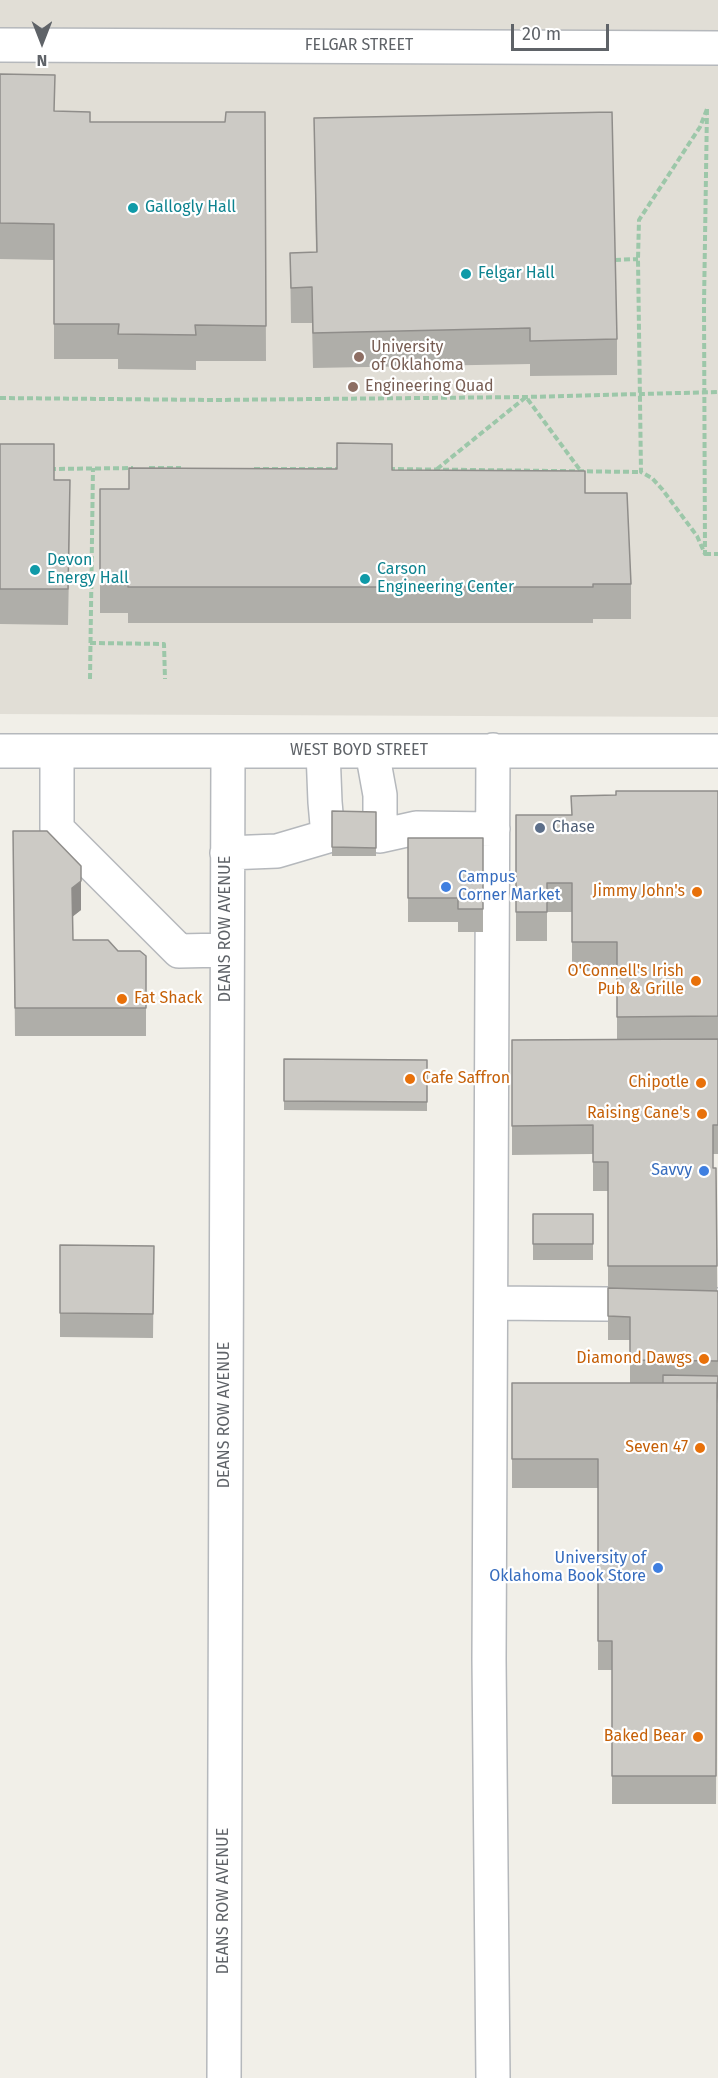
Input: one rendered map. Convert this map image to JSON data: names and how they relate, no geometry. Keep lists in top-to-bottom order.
{
  "streets": {
    "street": ["FELGAR STREET", "WEST BOYD STREET", "DEANS ROW AVENUE"]
  },
  "crossings": [
    ["WEST BOYD STREET", "DEANS ROW AVENUE"]
  ],
  "places": [
    "Gallogly Hall",
    "Felgar Hall",
    "University of Oklahoma",
    "Engineering Quad",
    "Devon Energy Hall",
    "Carson Engineering Center",
    "Chase",
    "Campus Corner Market",
    "Jimmy John's",
    "O'Connell's Irish Pub & Grille",
    "Fat Shack",
    "Cafe Saffron",
    "Chipotle",
    "Raising Cane's",
    "Savvy",
    "Diamond Dawgs",
    "Seven 47",
    "University of Oklahoma Book Store",
    "Baked Bear"
  ],
  "scale_bar": "20 m",
  "north": "bottom"
}
